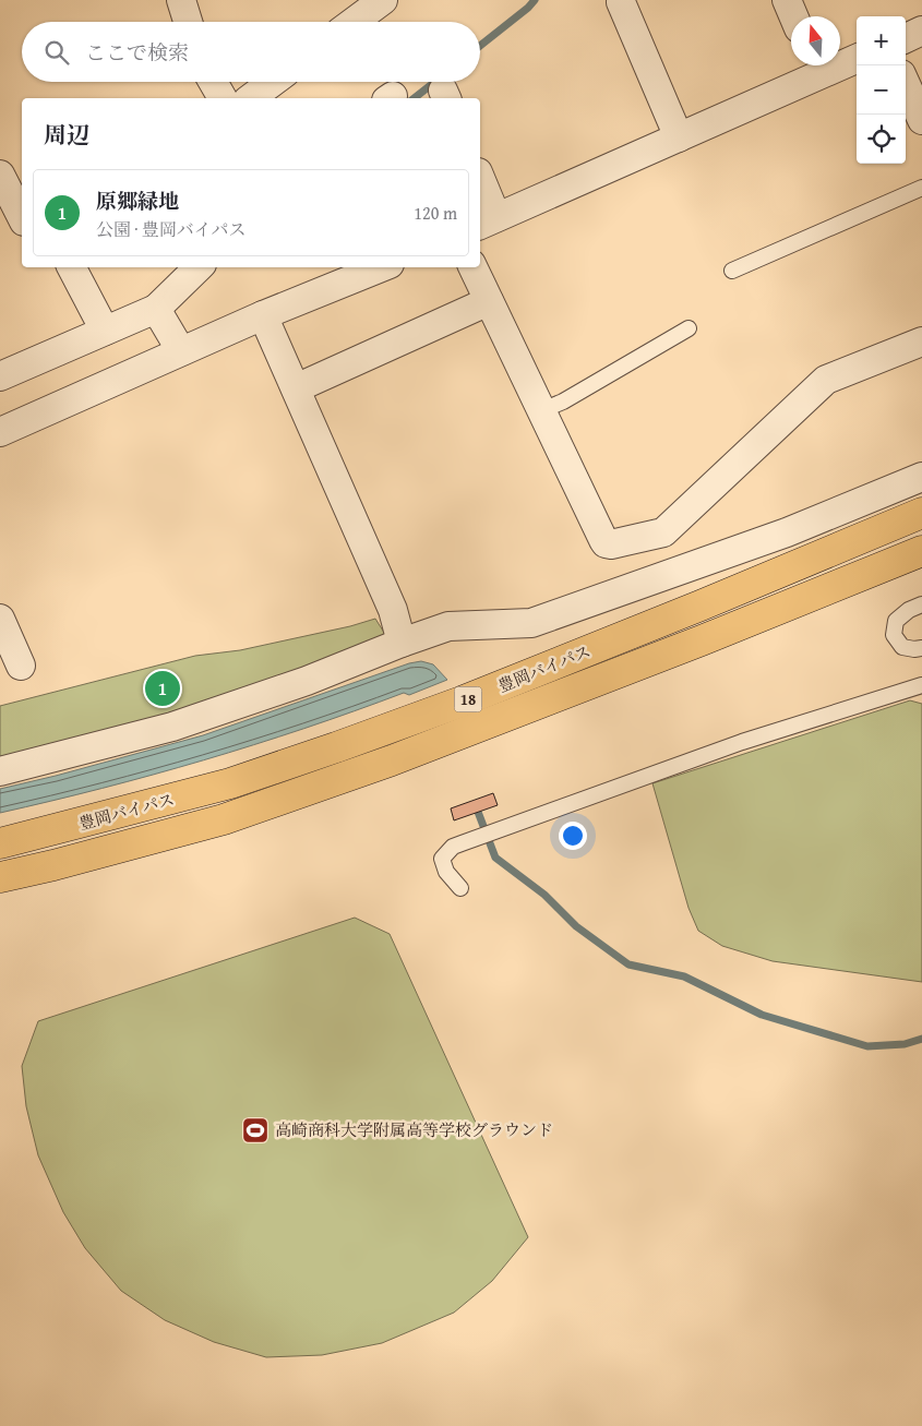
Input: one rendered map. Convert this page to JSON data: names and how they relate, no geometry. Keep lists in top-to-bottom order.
{
  "streets": {
    "highway": ["豊岡バイパス", "18"]
  },
  "places": {
    "sports": ["高崎商科大学附属高等学校グラウンド"]
  },
  "north": "top",
  "page": {
    "map_buttons": ["+", "−"],
    "search": "ここで検索",
    "heading": "周辺",
    "list": [
      {
        "mark": "1",
        "name": "原郷緑地",
        "note": "公園 · 豊岡バイパス",
        "value": "120 m"
      }
    ],
    "pins": "1"
  }
}
